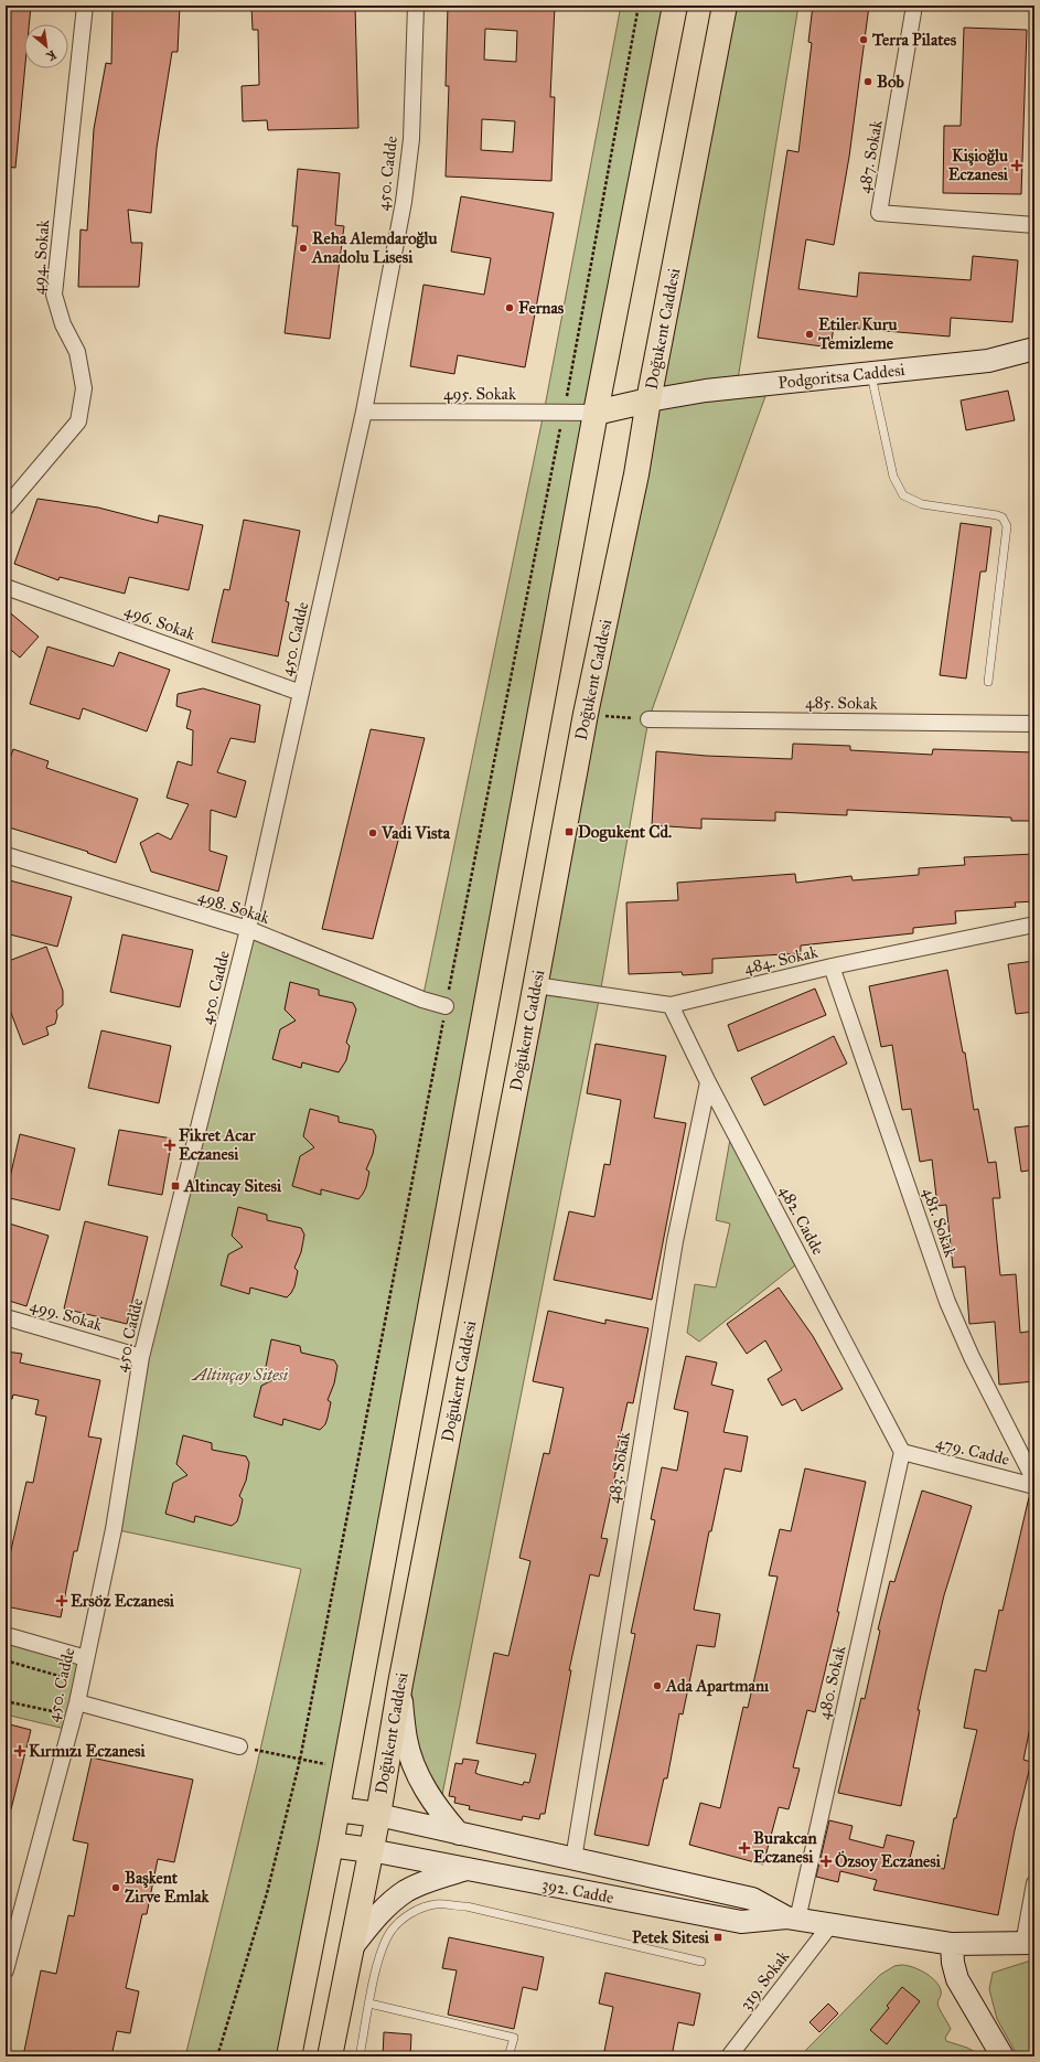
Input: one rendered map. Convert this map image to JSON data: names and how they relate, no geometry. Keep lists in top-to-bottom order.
{
  "streets": {
    "main road": ["Doğukent Caddesi", "Podgoritsa Caddesi", "392. Cadde"],
    "street": [
      "487. Sokak",
      "450. Cadde",
      "494. Sokak",
      "495. Sokak",
      "496. Sokak",
      "485. Sokak",
      "498. Sokak",
      "484. Sokak",
      "482. Cadde",
      "481. Sokak",
      "499. Sokak",
      "479. Cadde",
      "483. Sokak",
      "480. Sokak",
      "319. Sokak"
    ]
  },
  "crossings": [
    ["450. Cadde", "495. Sokak"],
    ["450. Cadde", "496. Sokak"],
    ["450. Cadde", "498. Sokak"],
    ["450. Cadde", "499. Sokak"],
    ["Doğukent Caddesi", "Podgoritsa Caddesi"],
    ["Doğukent Caddesi", "484. Sokak"],
    ["Doğukent Caddesi", "392. Cadde"],
    ["484. Sokak", "482. Cadde"],
    ["484. Sokak", "481. Sokak"],
    ["482. Cadde", "479. Cadde"],
    ["482. Cadde", "483. Sokak"],
    ["482. Cadde", "480. Sokak"],
    ["479. Cadde", "480. Sokak"],
    ["483. Sokak", "392. Cadde"],
    ["480. Sokak", "392. Cadde"],
    ["392. Cadde", "319. Sokak"]
  ],
  "parks": ["Altinçay Sitesi"],
  "places": {
    "other": [
      "Terra Pilates",
      "Bob",
      "Reha Alemdaroğlu Anadolu Lisesi",
      "Fernas",
      "Etiler Kuru Temizleme",
      "Vadi Vista",
      "Ada Apartmanı",
      "Başkent Zirve Emlak"
    ],
    "health": [
      "Kişioğlu Eczanesi",
      "Fikret Acar Eczanesi",
      "Ersöz Eczanesi",
      "Kırmızı Eczanesi",
      "Burakcan Eczanesi",
      "Özsoy Eczanesi"
    ],
    "transit": ["Dogukent Cd.", "Altincay Sitesi", "Petek Sitesi"]
  },
  "north": "bottom right"
}
